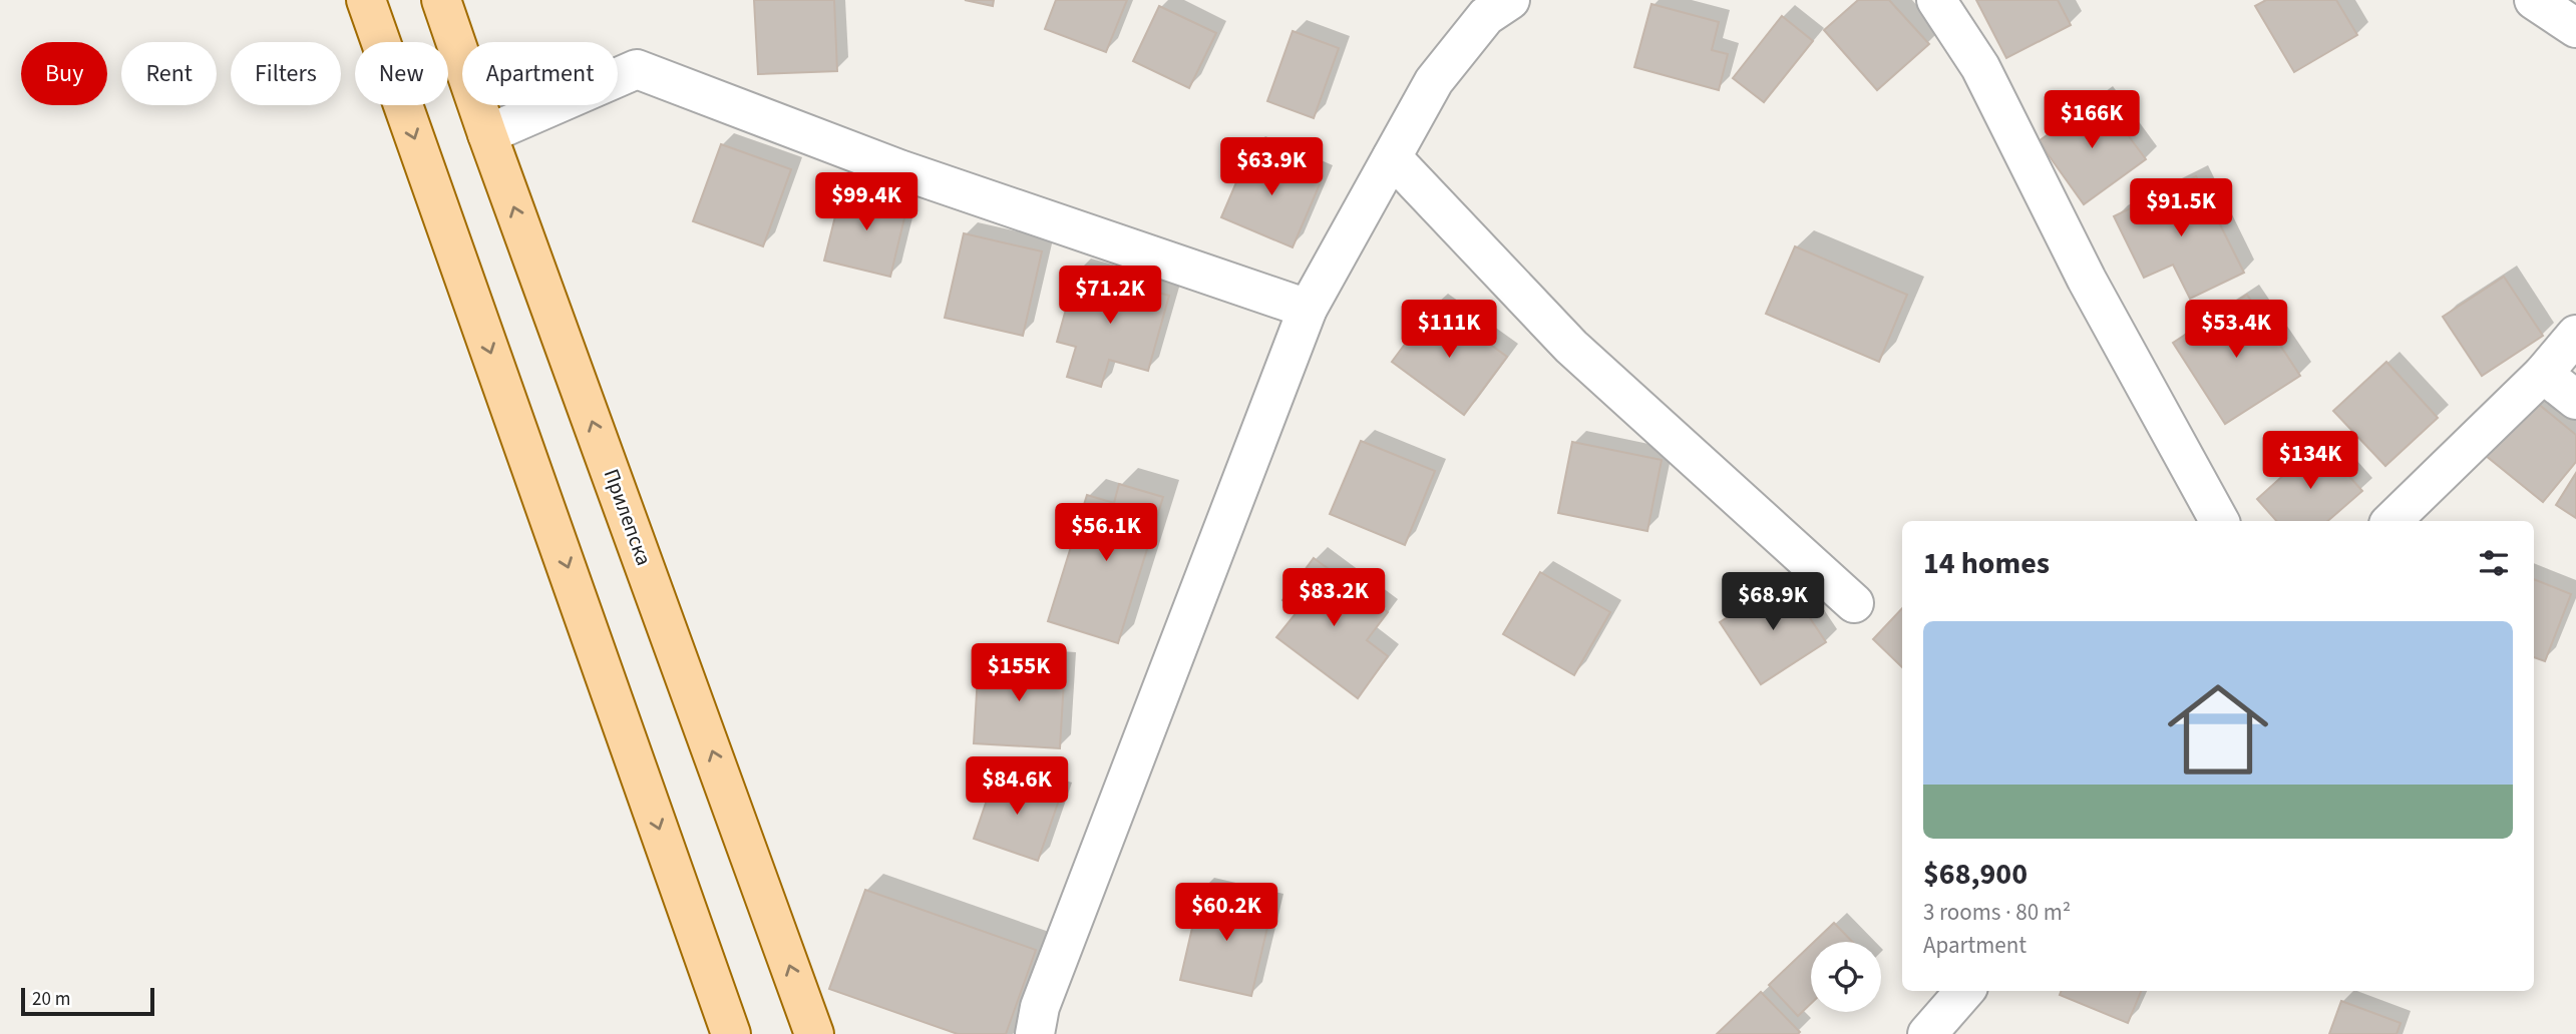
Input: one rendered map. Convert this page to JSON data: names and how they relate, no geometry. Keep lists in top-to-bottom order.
{
  "streets": {
    "main road": ["Прилепска"]
  },
  "scale_bar": "20 m",
  "page": {
    "chip": [
      "Buy",
      "Rent",
      "Filters",
      "New",
      "Apartment"
    ],
    "price": [
      "$166K",
      "$63.9K",
      "$99.4K",
      "$91.5K",
      "$71.2K",
      "$111K",
      "$53.4K",
      "$134K",
      "$56.1K",
      "$83.2K",
      "$68.9K",
      "$155K",
      "$84.6K",
      "$60.2K"
    ],
    "heading": "14 homes",
    "list": [
      {
        "name": "$68,900",
        "note": "3 rooms · 80 m² · Apartment"
      }
    ],
    "scale": "20 m"
  }
}
